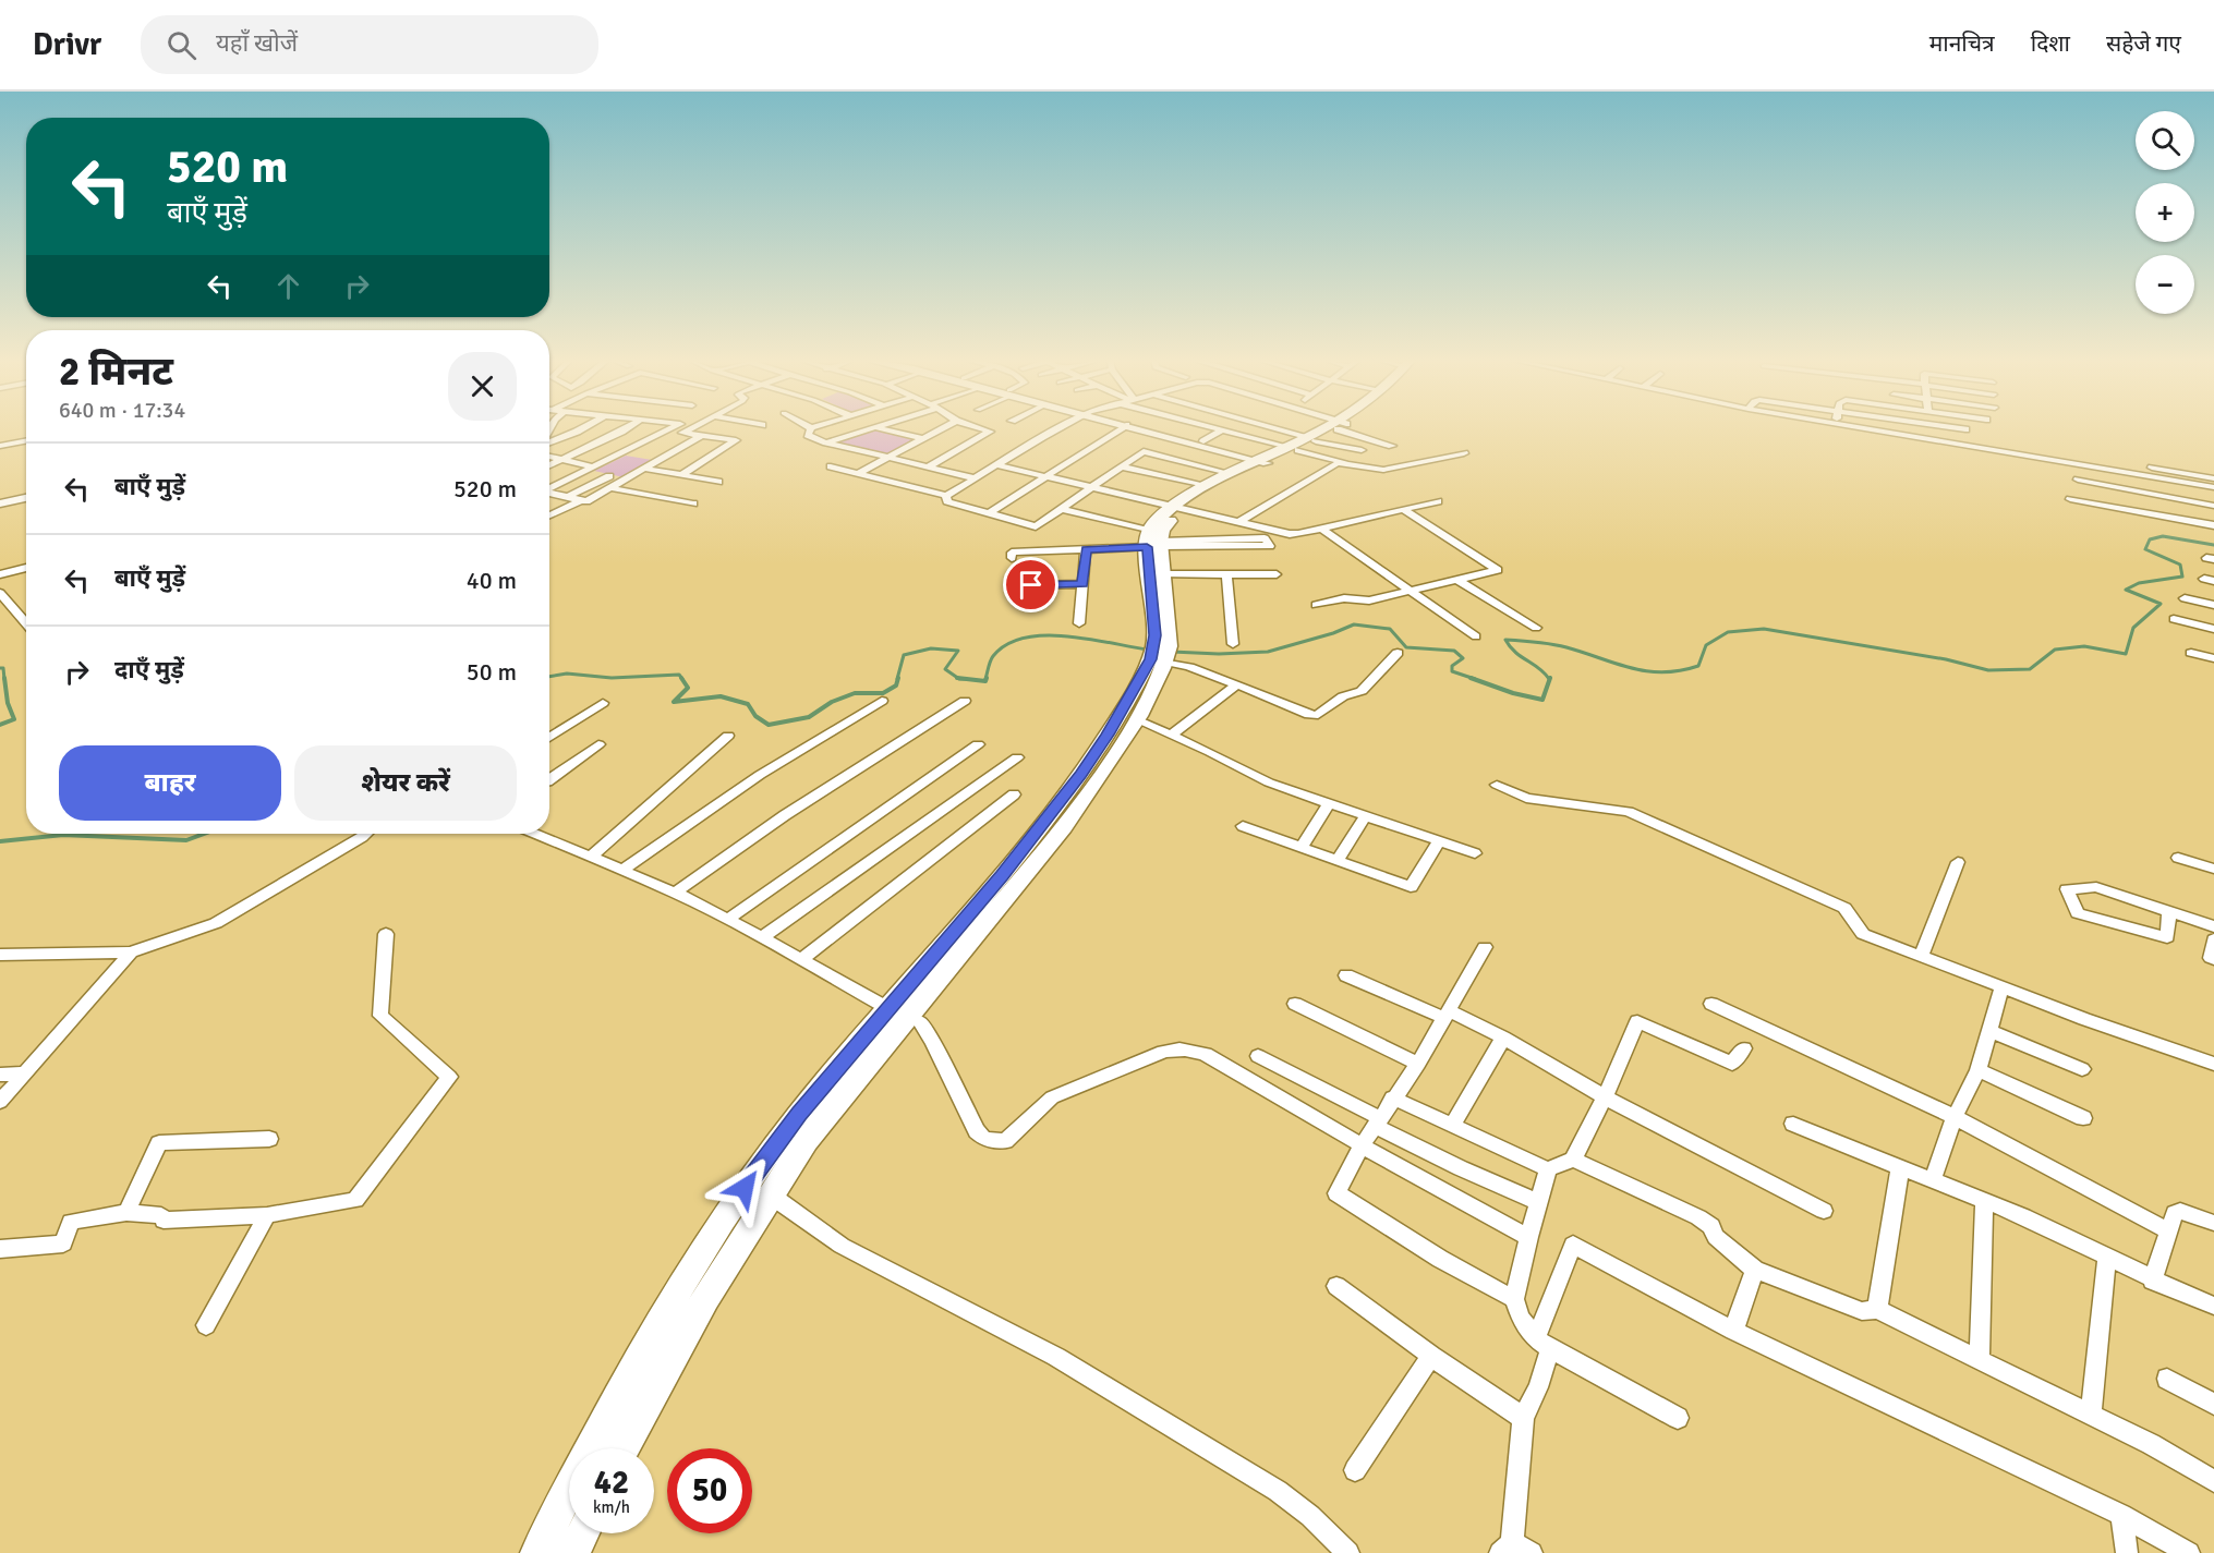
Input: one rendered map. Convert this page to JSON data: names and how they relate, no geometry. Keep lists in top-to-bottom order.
{
  "page": {
    "header": "Drivr",
    "search": "यहाँ खोजें",
    "nav": ["मानचित्र", "दिशा", "सहेजे गए"],
    "map_buttons": ["+", "−"],
    "turn": ["520 m", "बाएँ मुड़ें"],
    "heading": ["2 मिनट", "640 m · 17:34"],
    "list": [
      {
        "name": "बाएँ मुड़ें",
        "value": "520 m"
      },
      {
        "name": "बाएँ मुड़ें",
        "value": "40 m"
      },
      {
        "name": "दाएँ मुड़ें",
        "value": "50 m"
      }
    ],
    "buttons": ["बाहर", "शेयर करें"],
    "speed": "42 km/h",
    "limit": "50"
  }
}
